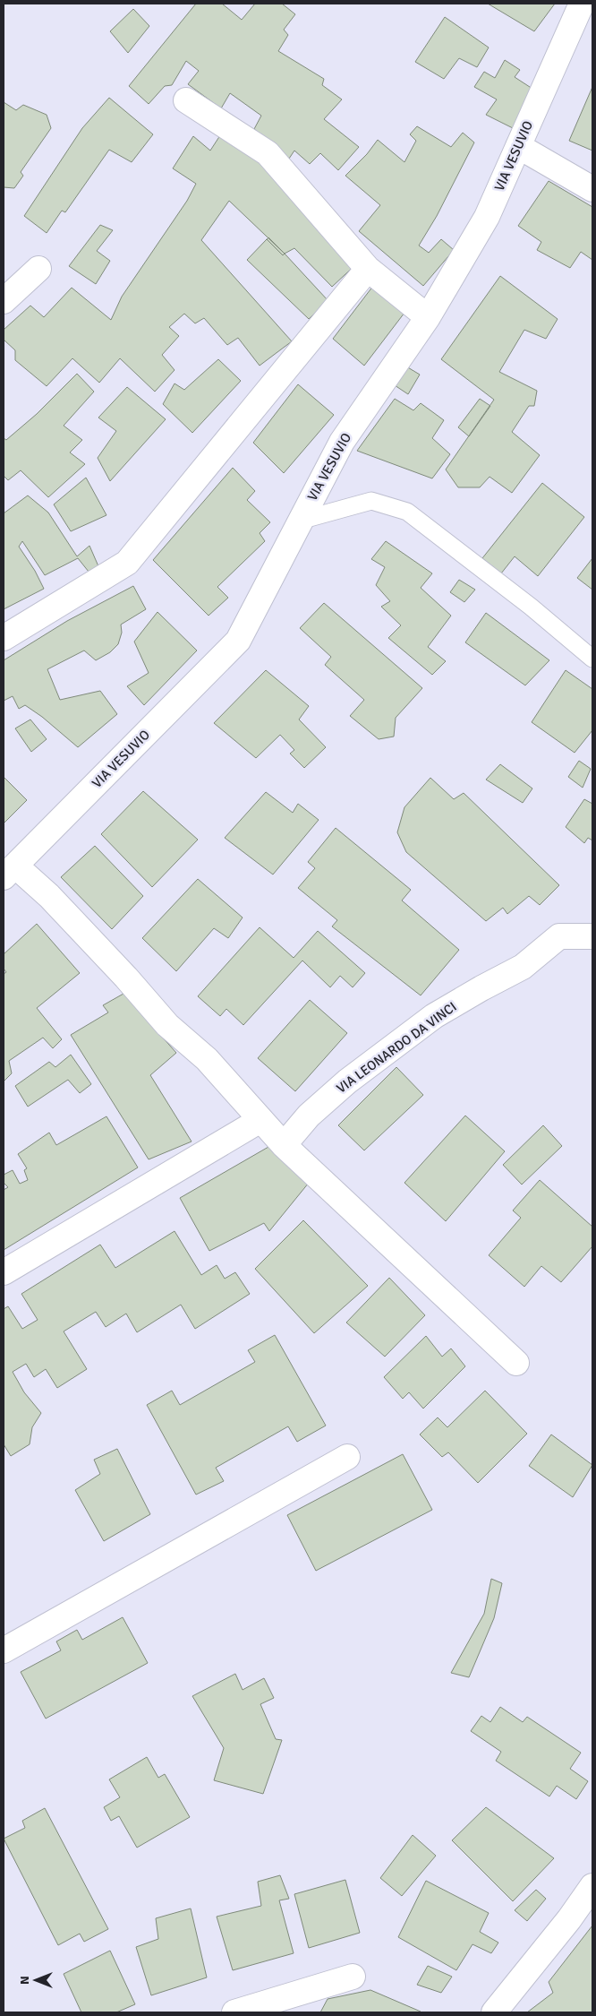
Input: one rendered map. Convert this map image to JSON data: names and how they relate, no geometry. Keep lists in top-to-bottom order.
{
  "streets": {
    "street": ["VIA VESUVIO", "VIA LEONARDO DA VINCI"]
  },
  "north": "left"
}
